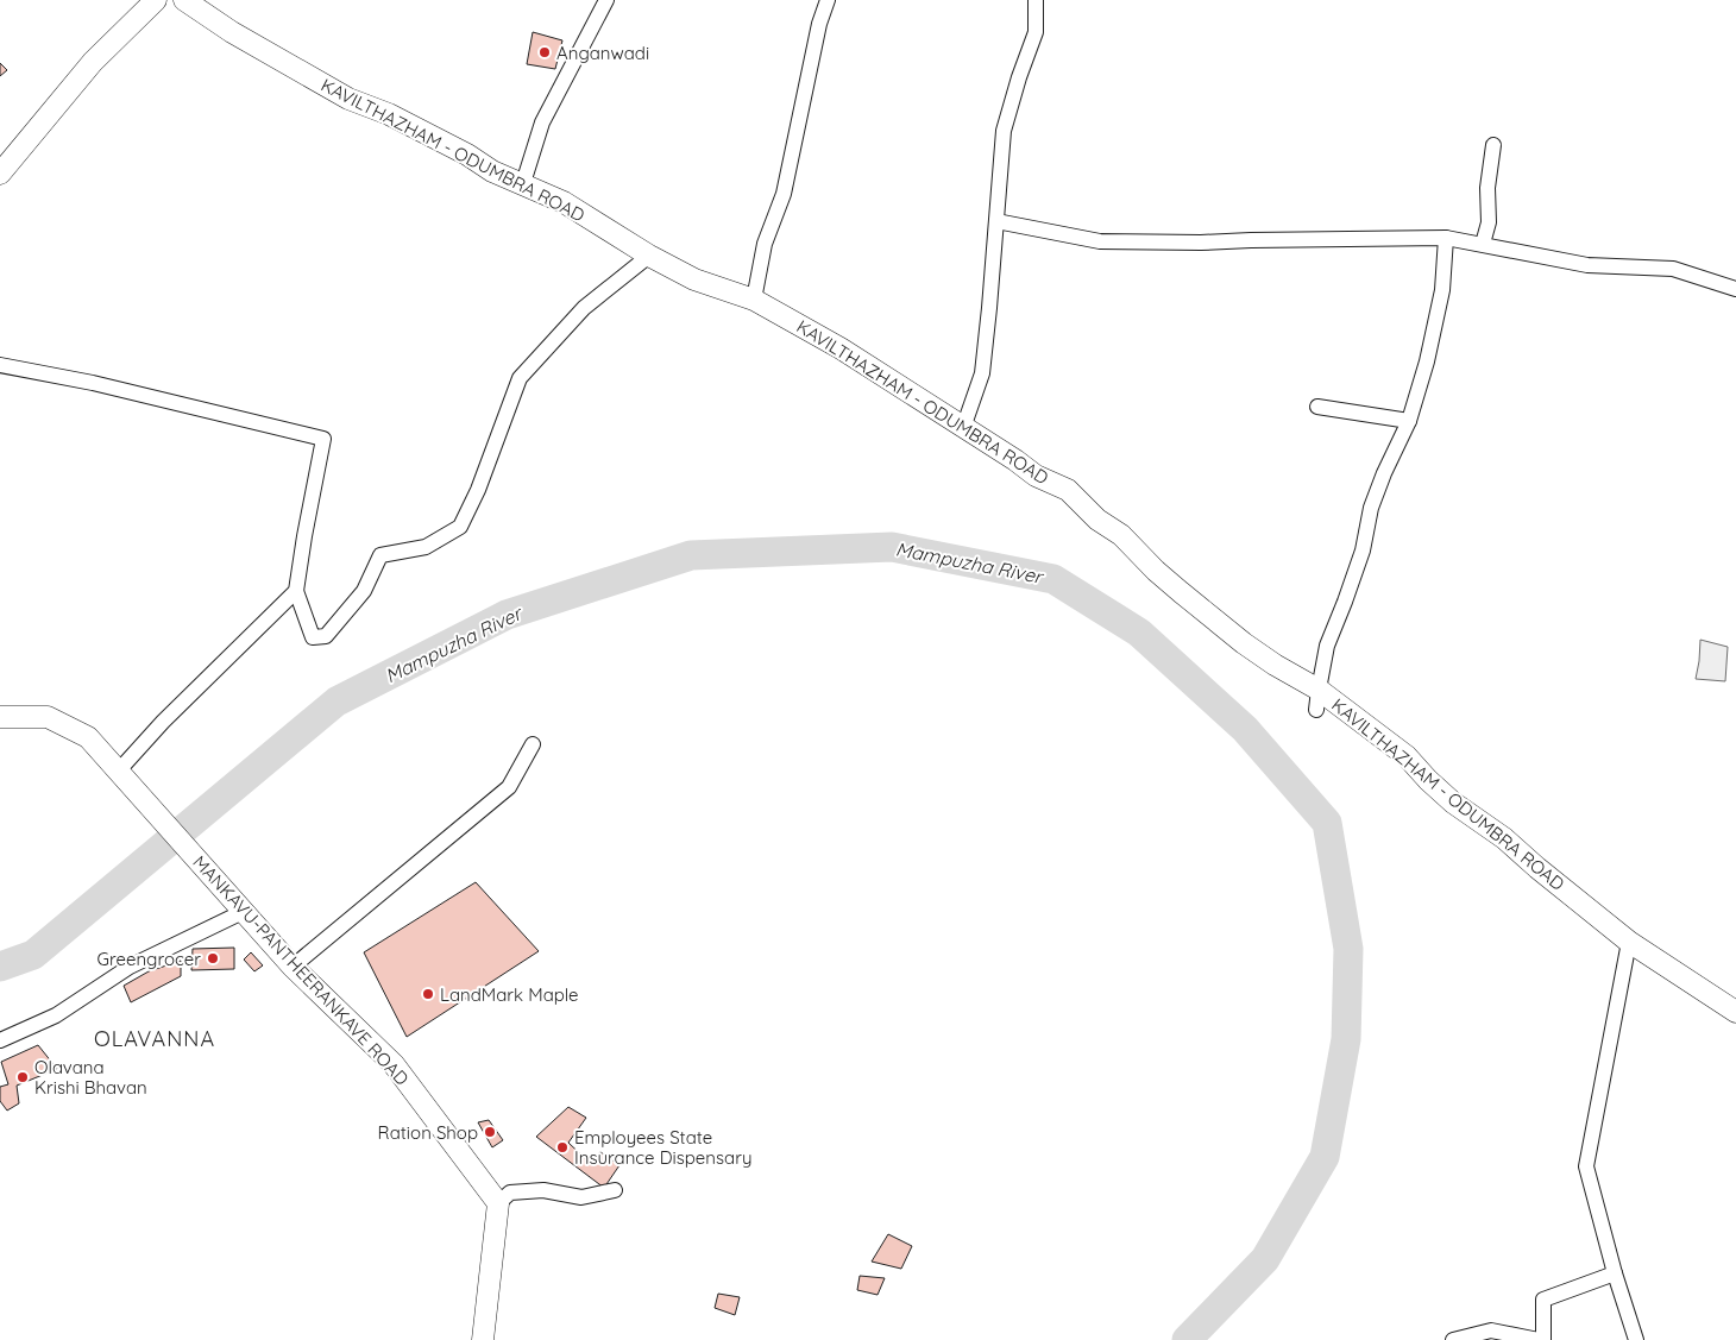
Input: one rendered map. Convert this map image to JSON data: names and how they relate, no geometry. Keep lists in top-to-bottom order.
{
  "streets": {
    "main road": ["KAVILTHAZHAM - ODUMBRA ROAD", "MANKAVU-PANTHEERANKAVE ROAD"]
  },
  "districts": ["OLAVANNA"],
  "water": ["Mampuzha River"],
  "places": [
    "Anganwadi",
    "Greengrocer",
    "LandMark Maple",
    "Olavana Krishi Bhavan",
    "Ration Shop",
    "Employees State Insurance Dispensary"
  ]
}
